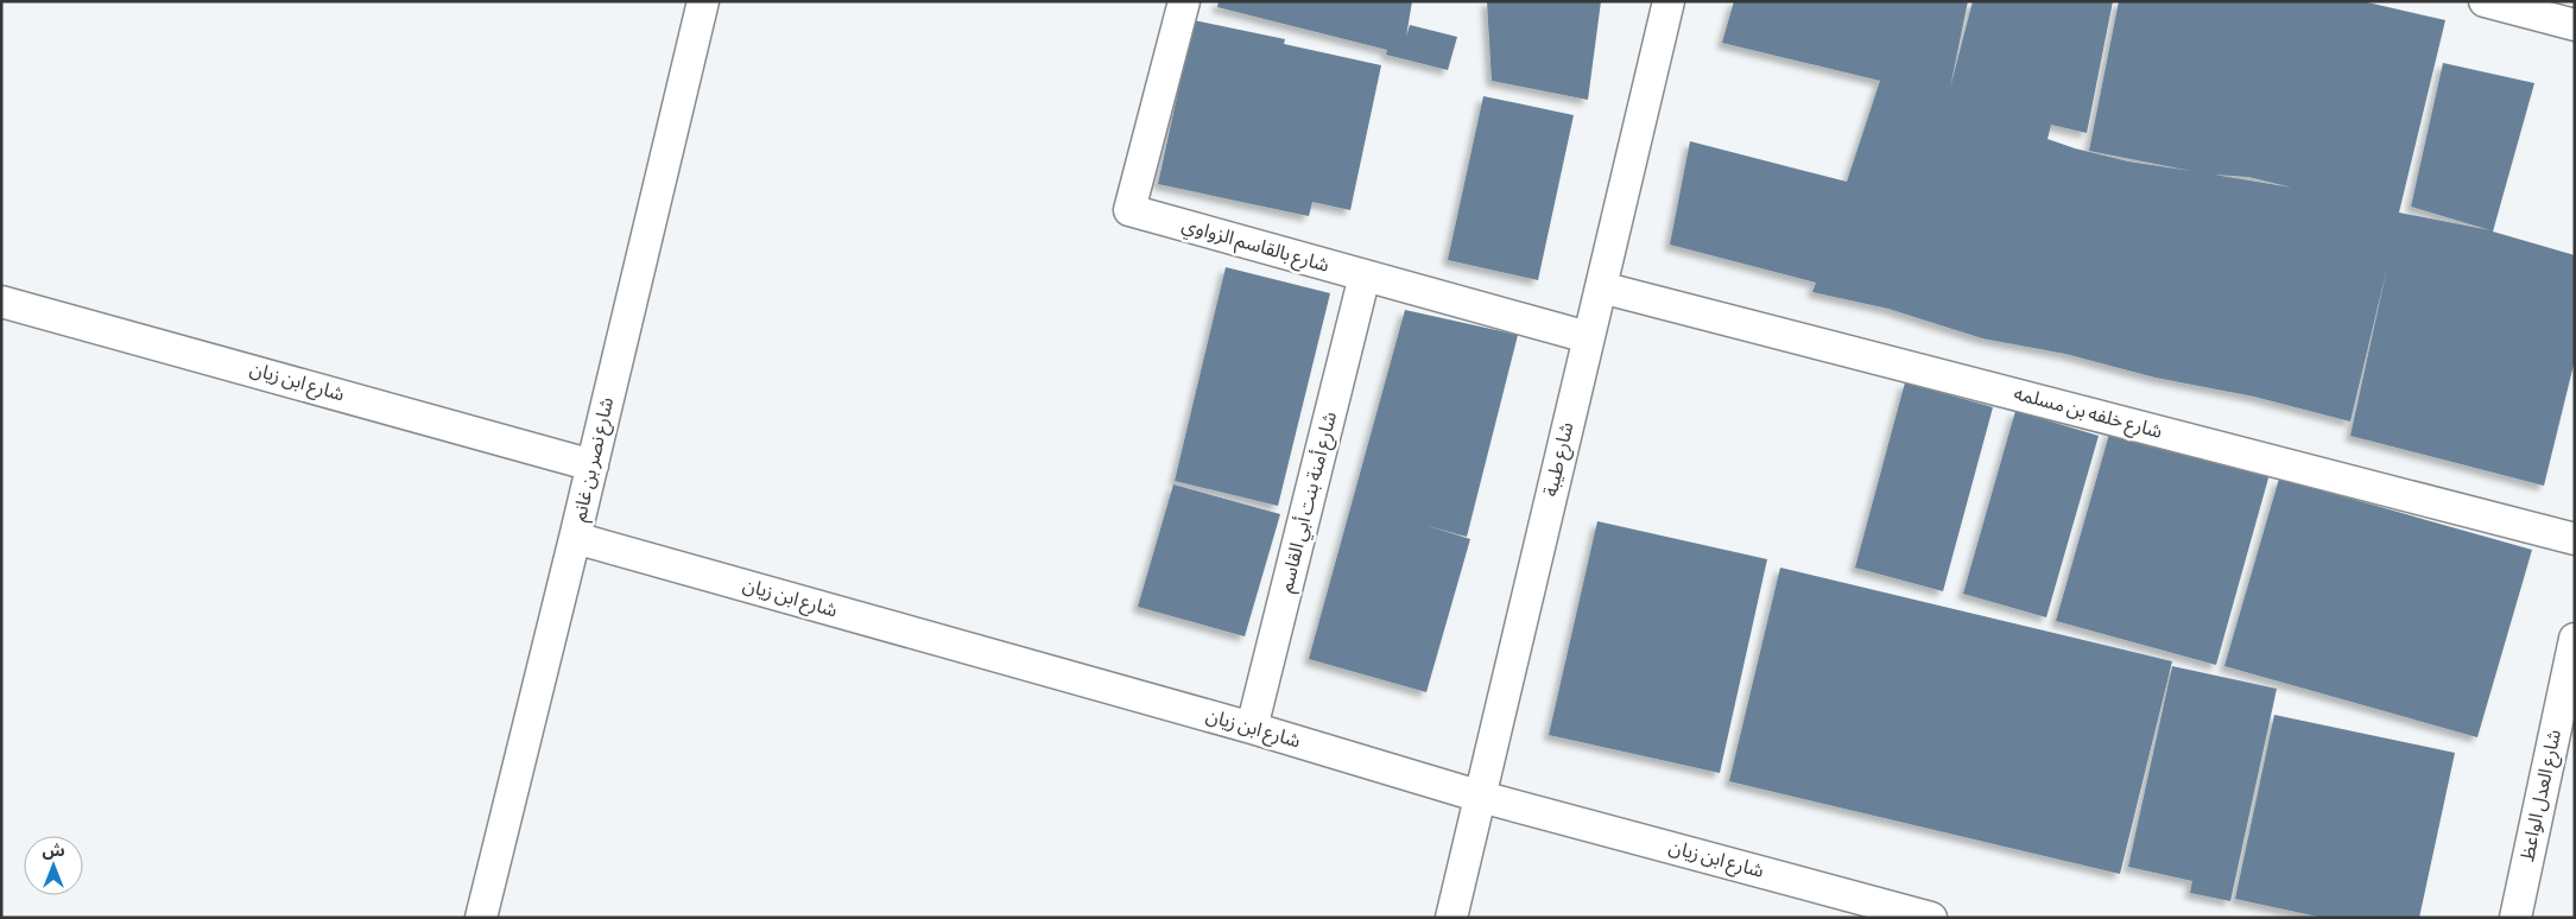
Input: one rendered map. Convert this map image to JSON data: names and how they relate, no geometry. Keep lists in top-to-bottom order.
{
  "streets": {
    "street": [
      "شارع بالقاسم الزواوي",
      "شارع ابن زيان",
      "شارع خلفه بن مسلمه",
      "شارع نصر بن غانم",
      "شارع طيبة",
      "شارع أمنة بنت أبي القاسم",
      "شارع العدل الواعظ"
    ]
  },
  "crossings": [
    ["شارع بالقاسم الزواوي", "شارع طيبة"],
    ["شارع بالقاسم الزواوي", "شارع أمنة بنت أبي القاسم"],
    ["شارع ابن زيان", "شارع نصر بن غانم"],
    ["شارع ابن زيان", "شارع طيبة"],
    ["شارع ابن زيان", "شارع أمنة بنت أبي القاسم"],
    ["شارع خلفه بن مسلمه", "شارع طيبة"]
  ],
  "north": "top"
}
